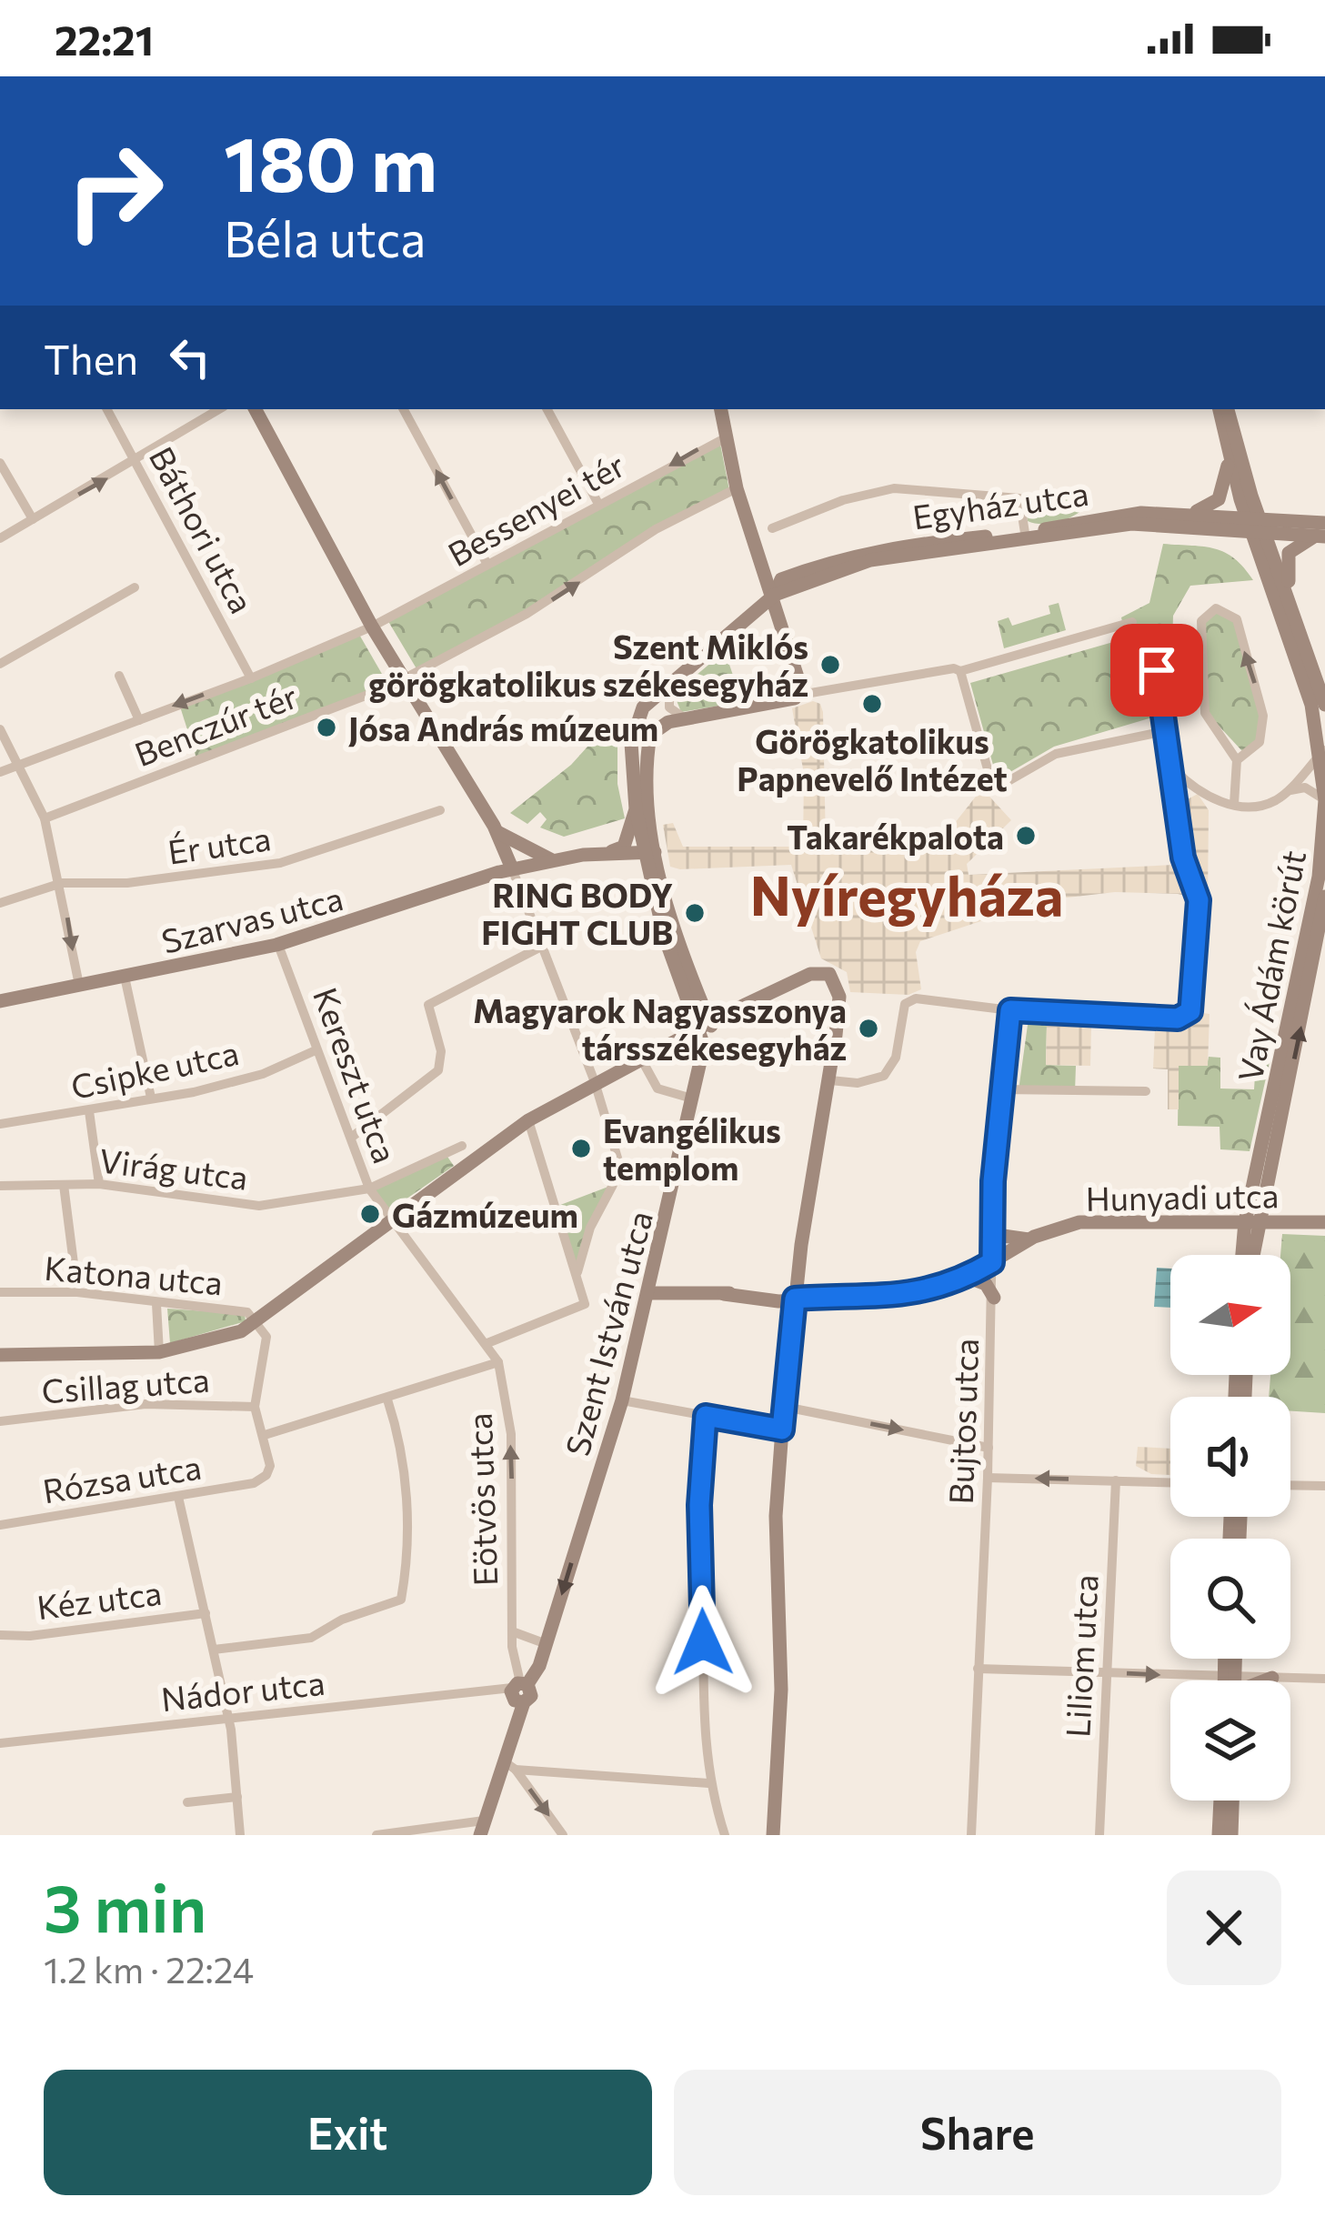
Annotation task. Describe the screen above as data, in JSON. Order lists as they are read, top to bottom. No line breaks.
{"streets":{"street":["Egyház utca","Bessenyei tér","Báthori utca","Benczúr tér","Ér utca","Szarvas utca","Vay Ádám körút","Csipke utca","Kereszt utca","Virág utca","Hunyadi utca","Katona utca","Szent István utca","Csillag utca","Bujtos utca","Rózsa utca","Eötvös utca","Kéz utca","Liliom utca","Nádor utca"]},"crossings":[["Egyház utca","Szarvas utca"],["Egyház utca","Vay Ádám körút"],["Bessenyei tér","Benczúr tér"],["Báthori utca","Benczúr tér"],["Szarvas utca","Kereszt utca"],["Vay Ádám körút","Hunyadi utca"],["Csipke utca","Kereszt utca"],["Kereszt utca","Virág utca"],["Kereszt utca","Eötvös utca"],["Hunyadi utca","Szent István utca"],["Hunyadi utca","Bujtos utca"],["Szent István utca","Eötvös utca"],["Szent István utca","Nádor utca"],["Eötvös utca","Nádor utca"]],"one_way":["Eötvös utca"],"districts":["Nyíregyháza"],"places":["Szent Miklós görögkatolikus székesegyház","Görögkatolikus Papnevelő Intézet","Jósa András múzeum","Takarékpalota","RING BODY FIGHT CLUB","Magyarok Nagyasszonya társszékesegyház","Evangélikus templom","Gázmúzeum"],"north":"right","page":{"status":"22:21","turn":["180 m","Béla utca"],"then":"Then","heading":["3 min","1.2 km · 22:24"],"buttons":["Exit","Share"]}}
